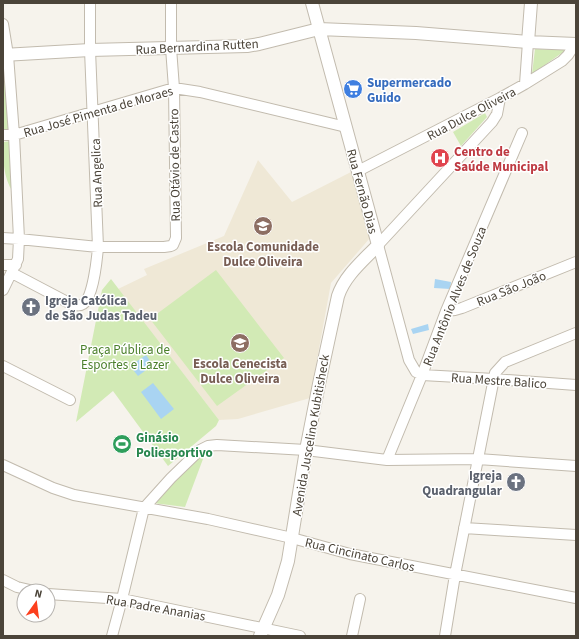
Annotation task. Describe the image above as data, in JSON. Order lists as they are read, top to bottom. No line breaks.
{"streets":{"street":["Rua Bernardina Rutten","Rua José Pimenta de Moraes","Rua Dulce Oliveira","Rua Otávio de Castro","Rua Angelica","Rua Fernão Dias","Rua São João","Rua Antônio Alves de Souza","Rua Mestre Balico","Avenida Juscelino Kubitisheck","Rua Cincinato Carlos","Rua Padre Ananias"]},"crossings":[["Rua Bernardina Rutten","Rua Dulce Oliveira"],["Rua Bernardina Rutten","Rua Otávio de Castro"],["Rua Bernardina Rutten","Rua Angelica"],["Rua Bernardina Rutten","Rua Fernão Dias"],["Rua José Pimenta de Moraes","Rua Otávio de Castro"],["Rua José Pimenta de Moraes","Rua Angelica"],["Rua José Pimenta de Moraes","Rua Fernão Dias"],["Rua Dulce Oliveira","Rua Fernão Dias"],["Rua Otávio de Castro","Rua Angelica"],["Rua Fernão Dias","Rua Antônio Alves de Souza"],["Rua Fernão Dias","Rua Mestre Balico"],["Rua Fernão Dias","Avenida Juscelino Kubitisheck"],["Rua São João","Rua Antônio Alves de Souza"],["Rua Antônio Alves de Souza","Rua Mestre Balico"],["Avenida Juscelino Kubitisheck","Rua Cincinato Carlos"],["Avenida Juscelino Kubitisheck","Rua Padre Ananias"]],"parks":["Praça Pública de Esportes e Lazer"],"places":{"supermarket":["Supermercado Guido"],"hospital":["Centro de Saúde Municipal"],"school or university":["Escola Comunidade Dulce Oliveira","Escola Cenecista Dulce Oliveira"],"church":["Igreja Católica de São Judas Tadeu","Igreja Quadrangular"],"sports":["Ginásio Poliesportivo"]},"north":"top"}
